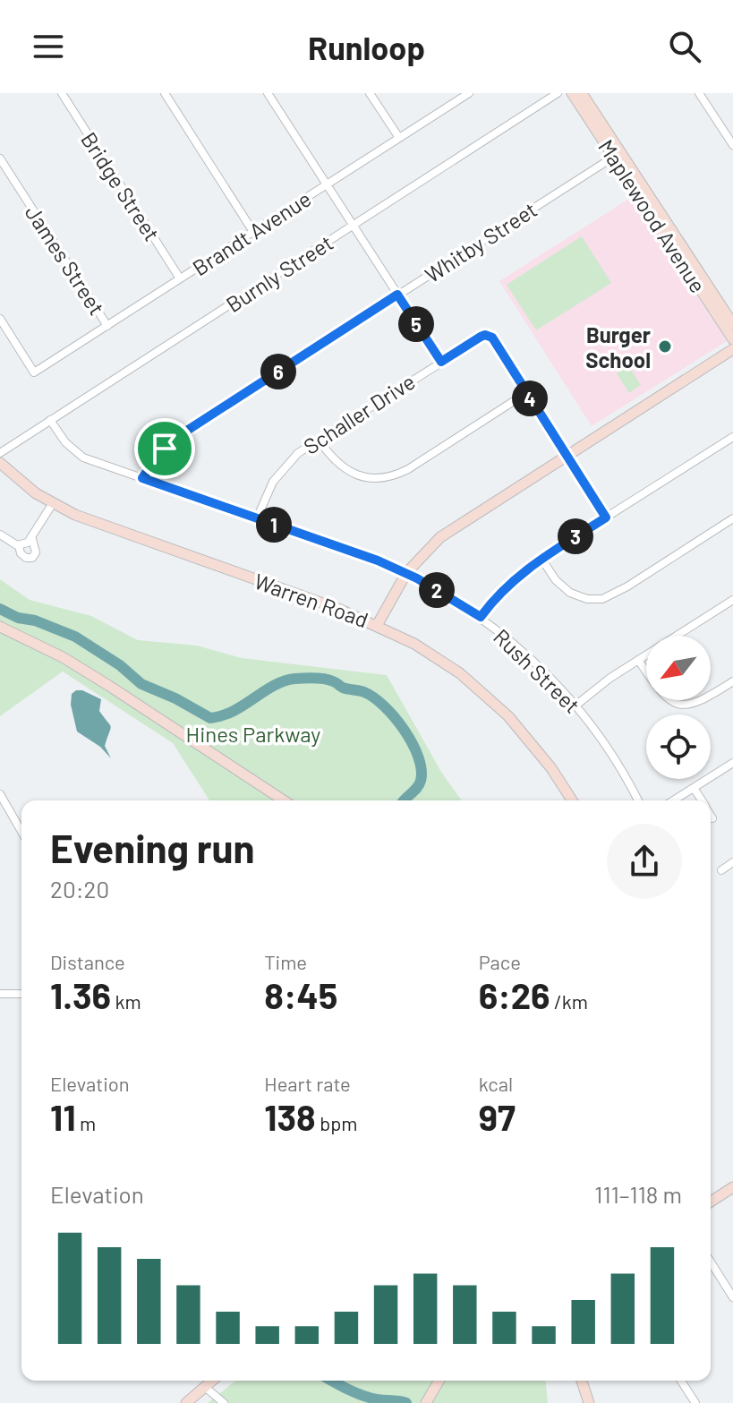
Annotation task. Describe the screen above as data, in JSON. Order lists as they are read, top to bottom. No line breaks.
{"streets":{"street":["Bridge Street","Maplewood Avenue","Brandt Avenue","Whitby Street","James Street","Burnly Street","Schaller Drive","Warren Road","Rush Street"]},"crossings":[["Bridge Street","Brandt Avenue"],["Maplewood Avenue","Whitby Street"],["Brandt Avenue","James Street"],["Whitby Street","Rush Street"],["Burnly Street","Rush Street"],["Schaller Drive","Rush Street"]],"parks":["Hines Parkway"],"places":["Burger School"],"north":"bottom left","page":{"header":"Runloop","pins":["5","6","4","1","3","2"],"heading":["Evening run","20:20"],"stats":[["Distance","1.36 km"],["Time","8:45"],["Pace","6:26 /km"],["Elevation","11 m"],["Heart rate","138 bpm"],["kcal","97"]],"chart":["Elevation","111–118 m"]}}
